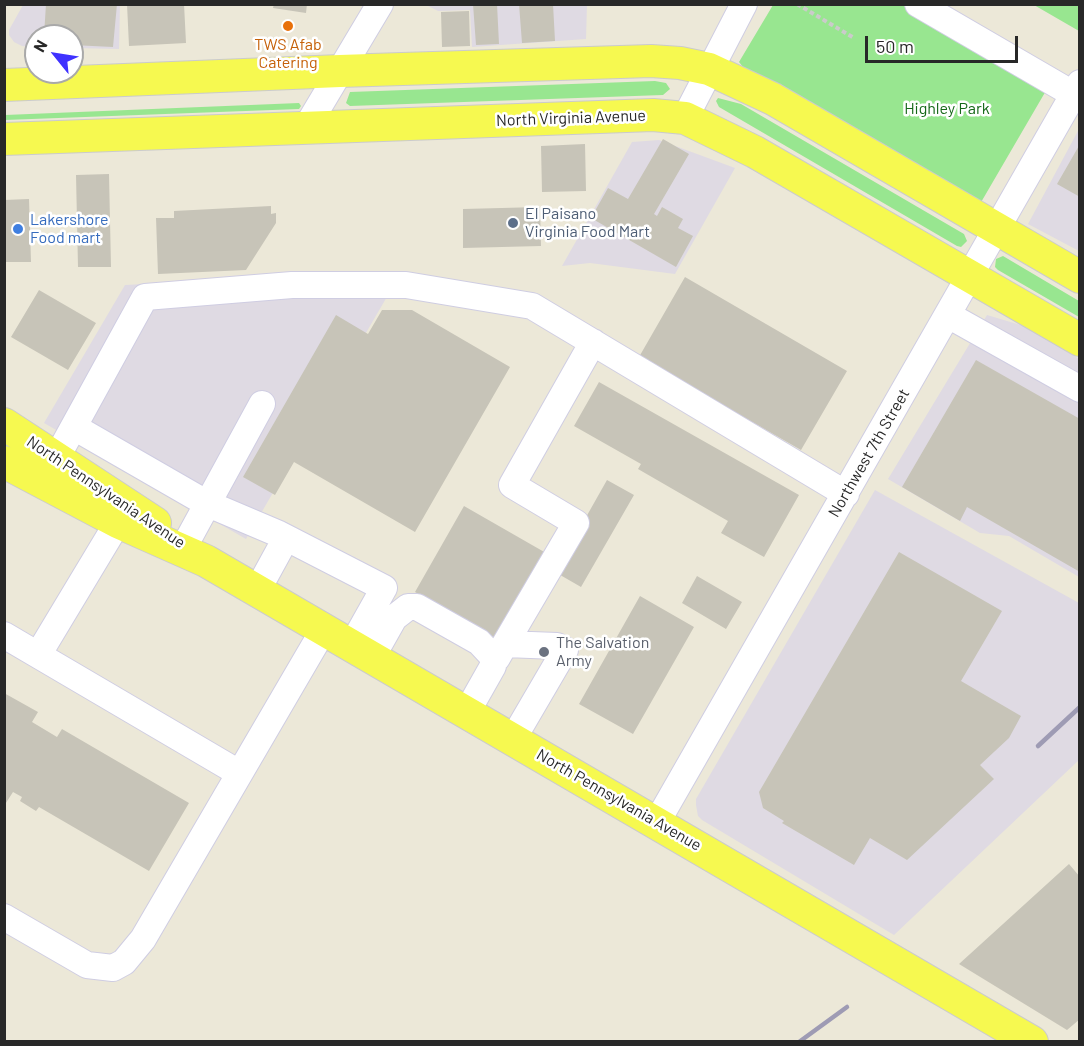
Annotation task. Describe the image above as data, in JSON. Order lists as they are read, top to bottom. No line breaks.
{"streets":{"main road":["North Virginia Avenue","North Pennsylvania Avenue"],"street":["Northwest 7th Street"]},"crossings":[["North Virginia Avenue","Northwest 7th Street"],["Northwest 7th Street","North Pennsylvania Avenue"]],"parks":["Highley Park"],"places":["TWS Afab Catering","El Paisano Virginia Food Mart","Lakershore Food mart","The Salvation Army"],"scale_bar":"50 m","north":"top left"}
